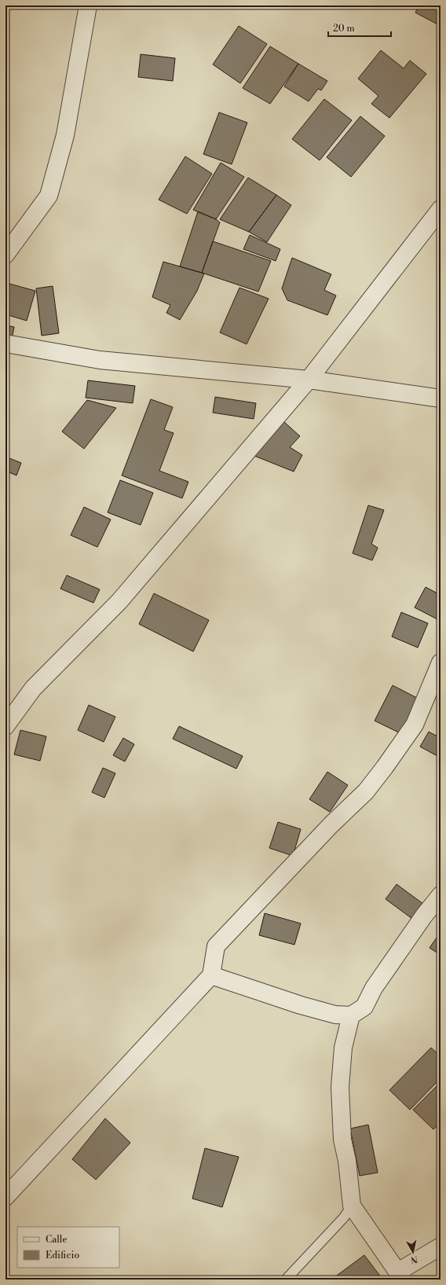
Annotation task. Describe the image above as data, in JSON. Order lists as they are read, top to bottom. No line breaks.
{"legend":["Calle","Edificio"],"scale_bar":"20 m","north":"bottom"}
